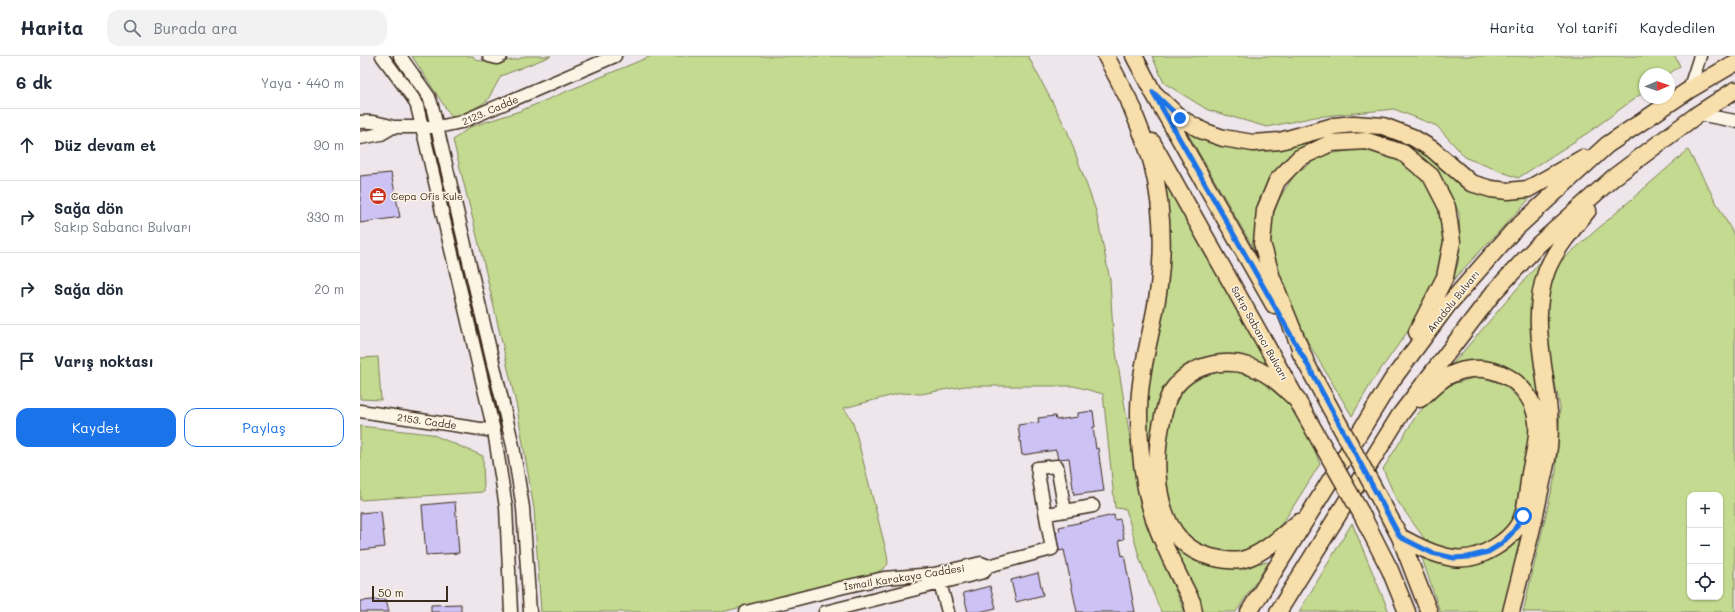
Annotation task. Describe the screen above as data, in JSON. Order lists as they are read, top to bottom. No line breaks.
{"streets":{"main road":["Anadolu Bulvarı","Sakıp Sabancı Bulvarı"],"street":["2123. Cadde","2153. Cadde","İsmail Karakaya Caddesi"]},"places":{"office":["Cepa Ofis Kule"]},"scale_bar":"50 m","north":"right","page":{"header":"Harita","search":"Burada ara","nav":["Harita","Yol tarifi","Kaydedilen"],"heading":["6 dk","Yaya · 440 m"],"list":[["Düz devam et","90 m"],["Sağa dön","Sakıp Sabancı Bulvarı","330 m"],["Sağa dön","20 m"],"Varış noktası"],"buttons":["Kaydet","Paylaş"],"map_buttons":["+","−"],"scale":"50 m"}}
